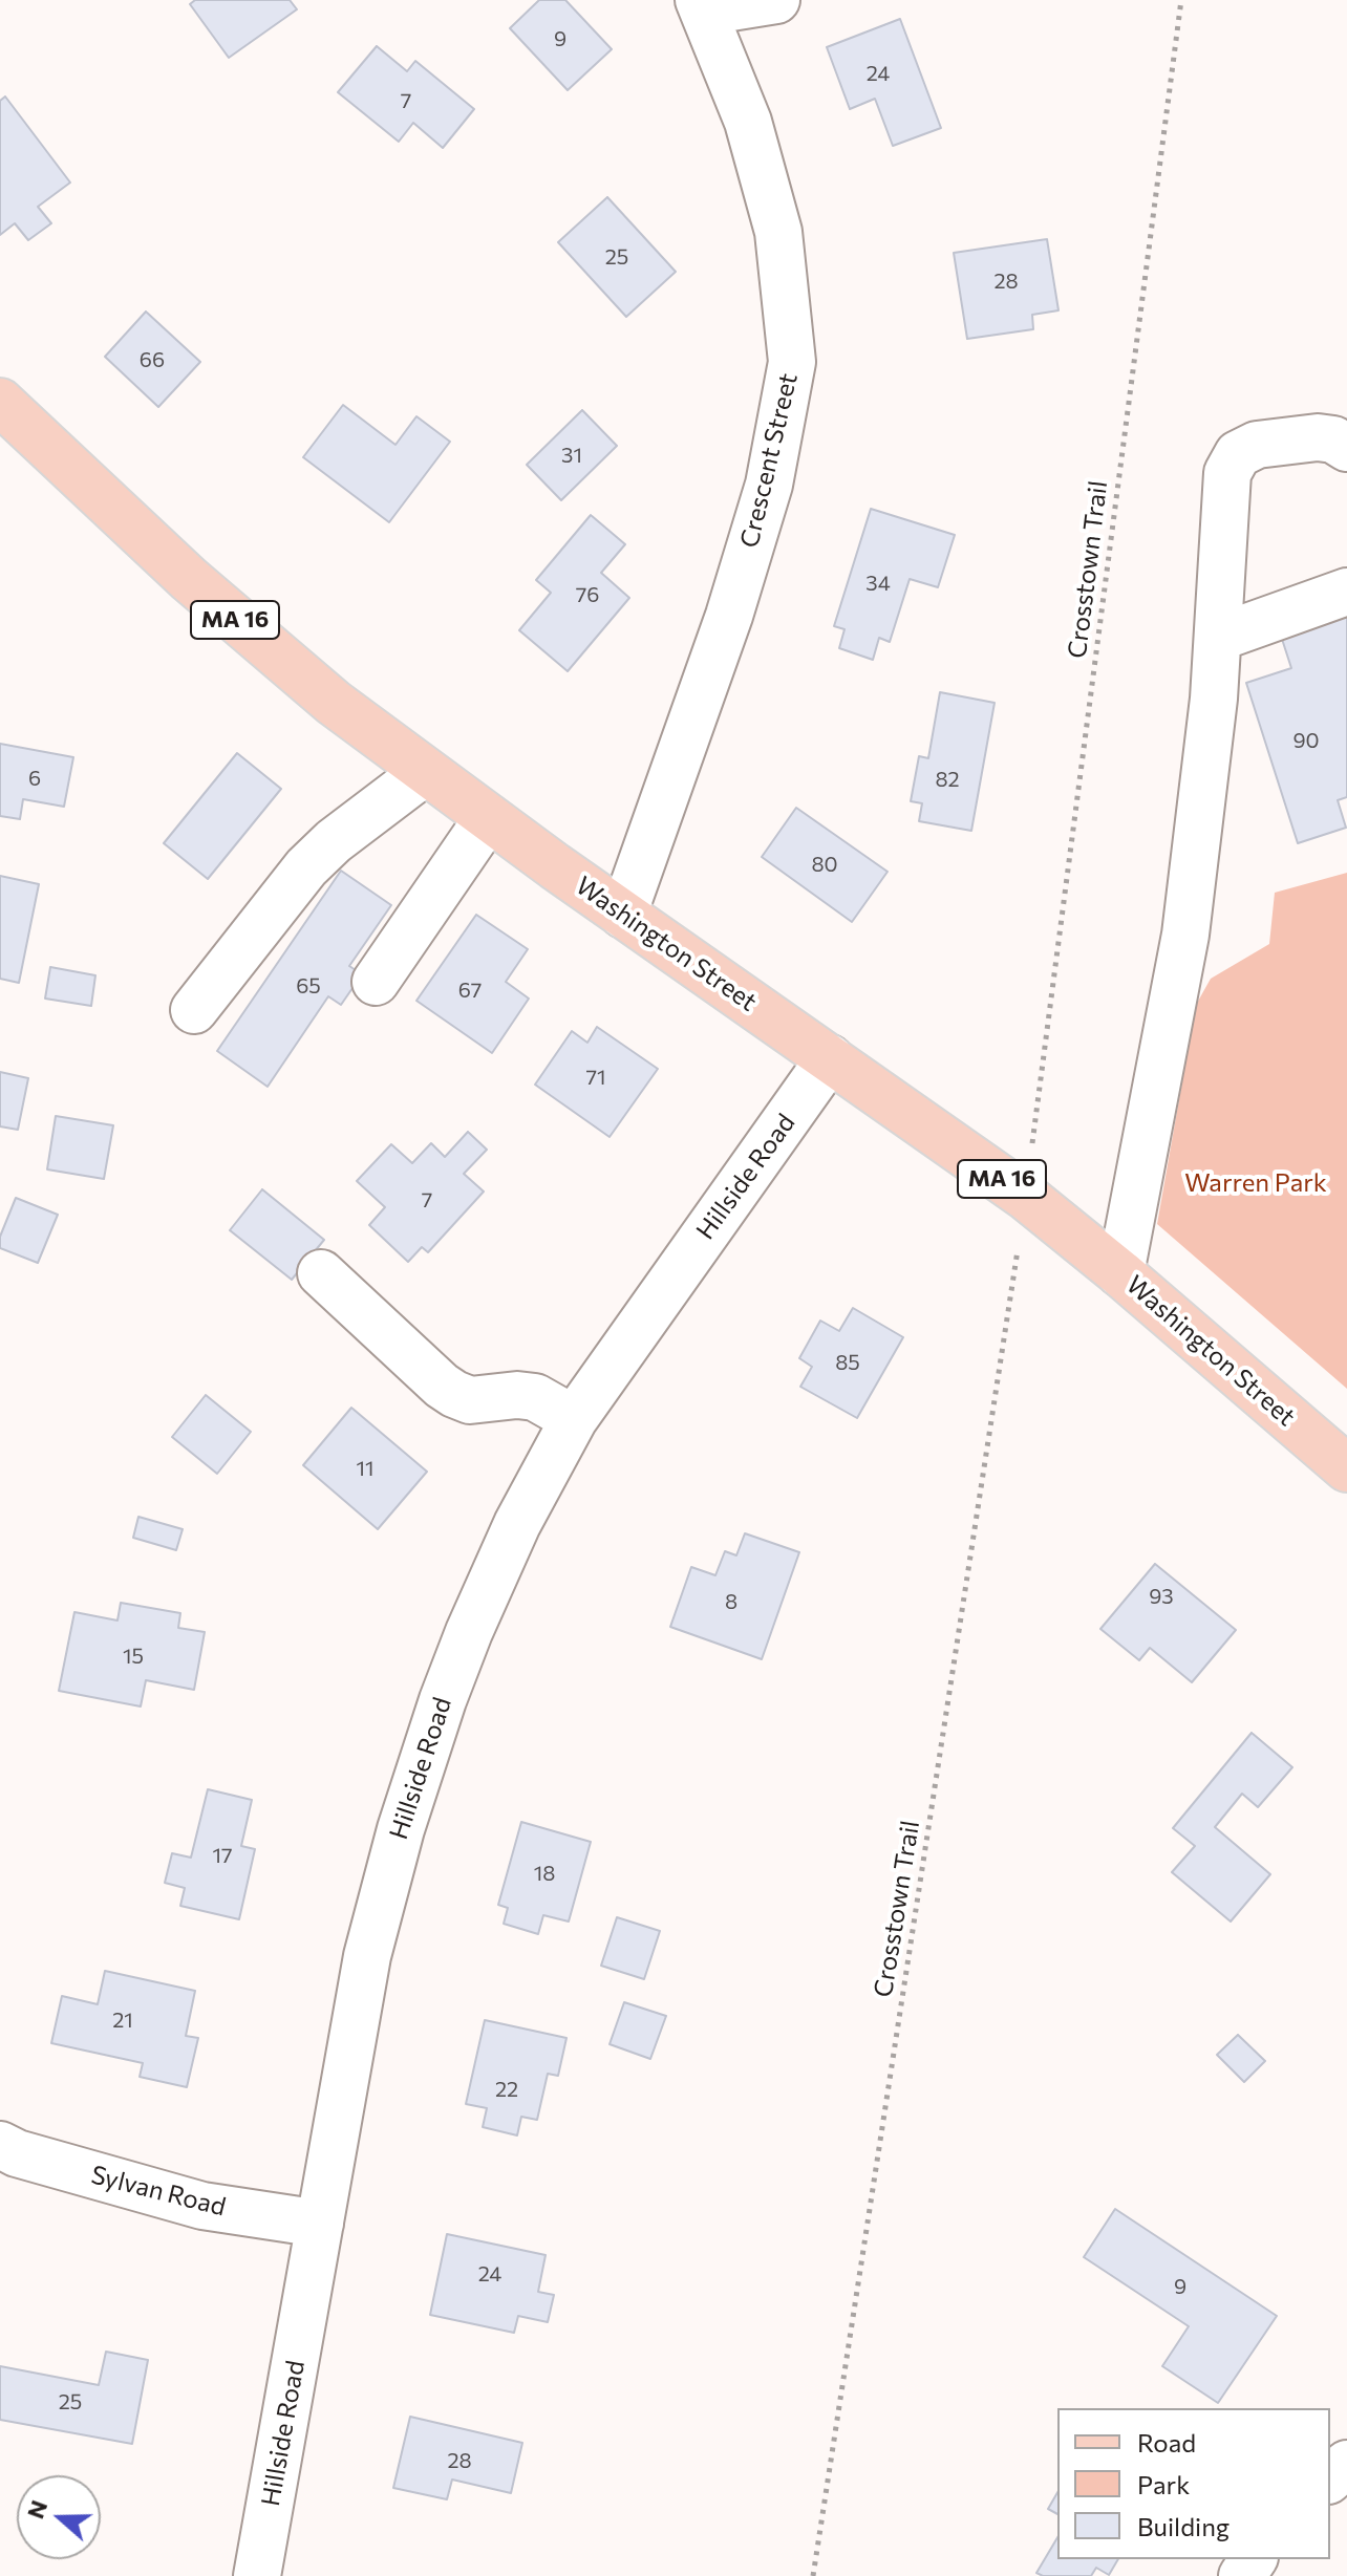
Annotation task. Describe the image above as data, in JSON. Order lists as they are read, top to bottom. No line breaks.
{"streets":{"main road":["MA 16","Washington Street"],"street":["Crescent Street","Hillside Road","Sylvan Road"],"path":["Crosstown Trail"]},"crossings":[["Crescent Street","Washington Street"],["Washington Street","Hillside Road"],["Hillside Road","Sylvan Road"]],"parks":["Warren Park"],"house_numbers":["9","24","7","25","28","66","31","34","76","90","6","82","80","65","67","71","7","85","11","93","8","15","17","18","21","22","24","9","25","28"],"legend":["Road","Park","Building"],"north":"left"}
